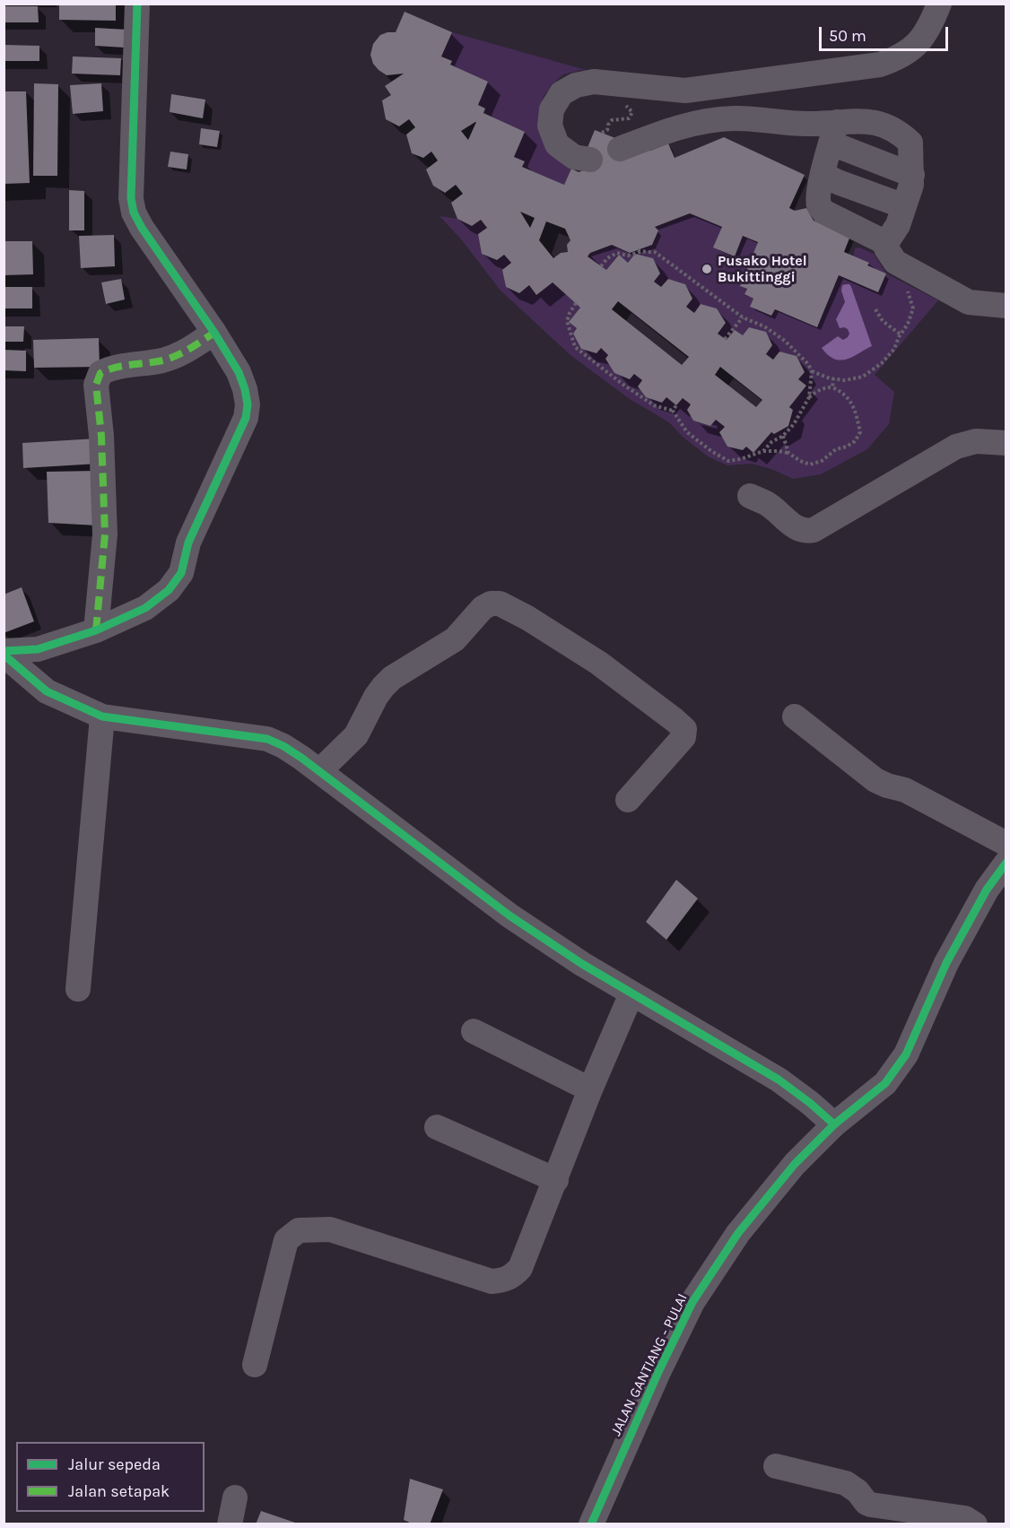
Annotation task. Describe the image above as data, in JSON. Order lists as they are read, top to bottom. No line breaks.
{"streets":{"street":["JALAN GANTIANG - PULAI"]},"places":["Pusako Hotel Bukittinggi"],"legend":["Jalur sepeda","Jalan setapak"],"scale_bar":"50 m"}
